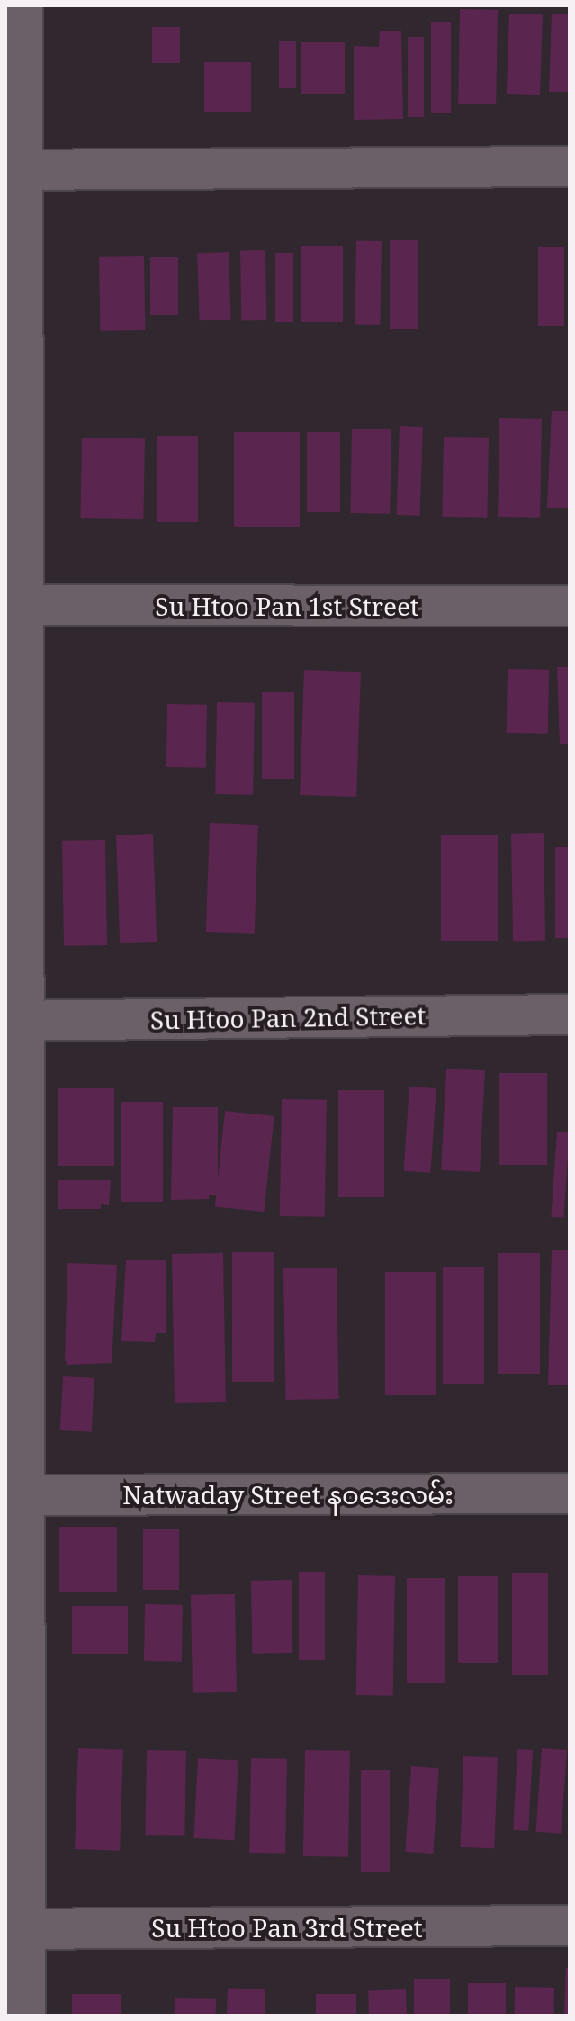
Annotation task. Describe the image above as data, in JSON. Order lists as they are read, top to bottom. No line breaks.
{"streets":{"street":["Su Htoo Pan 1st Street","Su Htoo Pan 2nd Street","Natwaday Street နဝဒေးလမ်း","Su Htoo Pan 3rd Street"]}}
